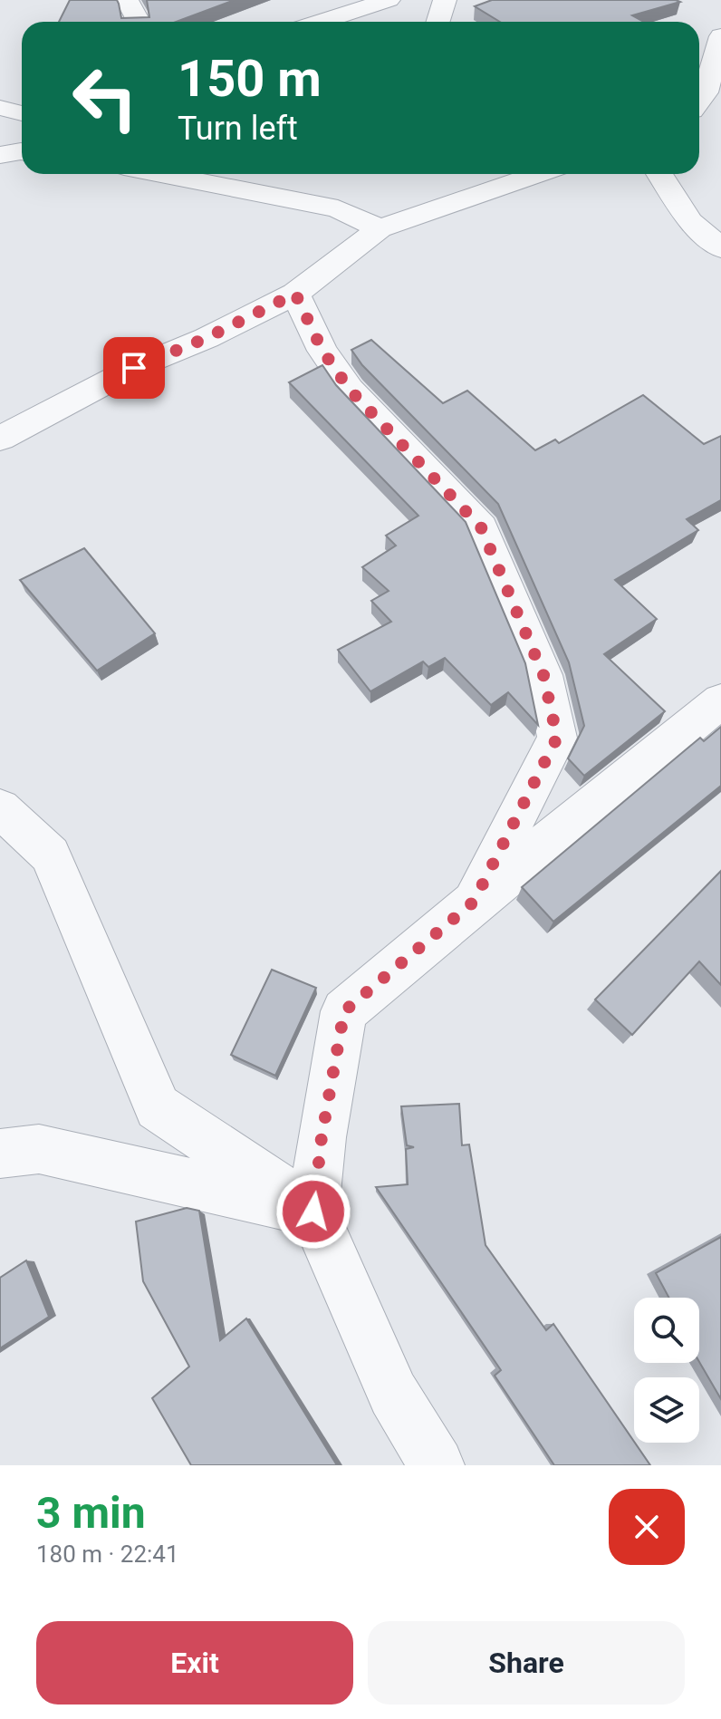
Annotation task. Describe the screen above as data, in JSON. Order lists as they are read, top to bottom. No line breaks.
{"page":{"turn":["150 m","Turn left"],"heading":["3 min","180 m · 22:41"],"buttons":["Exit","Share"]}}
